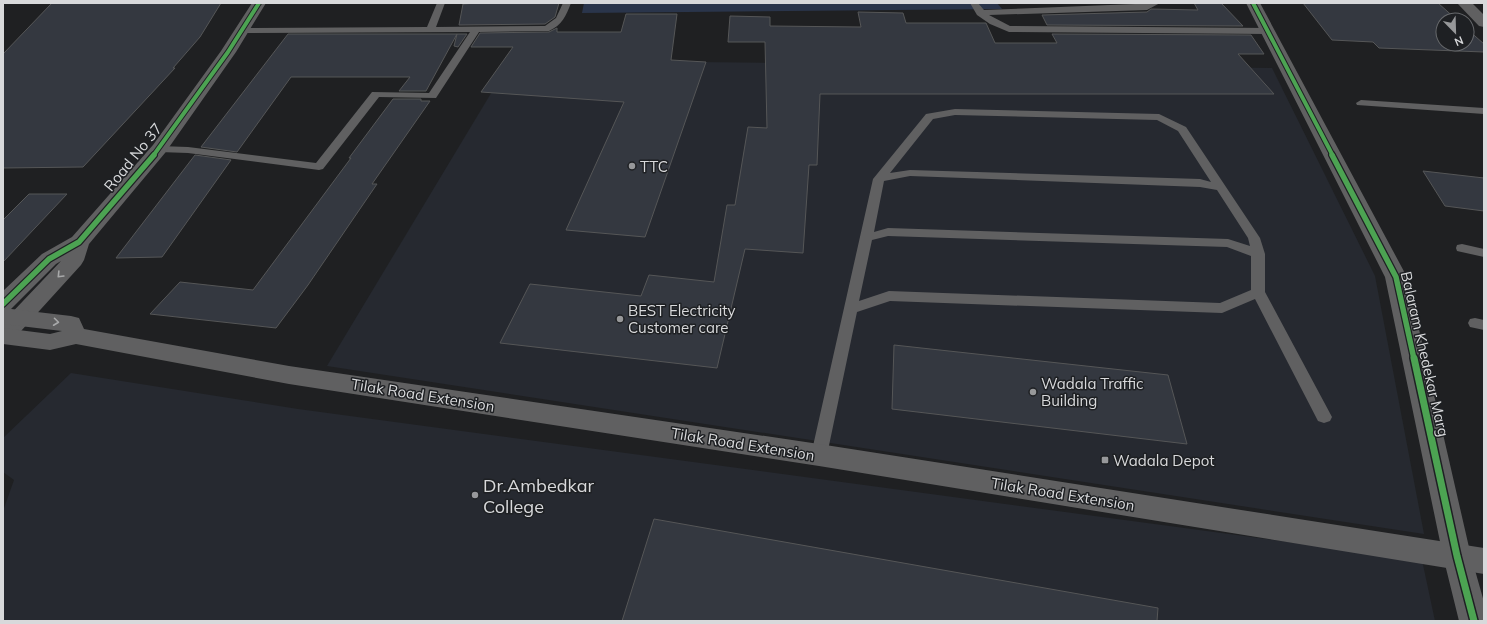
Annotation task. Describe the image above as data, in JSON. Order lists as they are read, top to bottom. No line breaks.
{"streets":{"street":["Road No 37","Balaram Khedekar Marg","Tilak Road Extension"]},"crossings":[["Road No 37","Tilak Road Extension"],["Balaram Khedekar Marg","Tilak Road Extension"]],"places":{"other":["TTC","BEST Electricity Customer care","Wadala Traffic Building","Dr.Ambedkar College"],"transit":["Wadala Depot"]},"north":"bottom right"}
